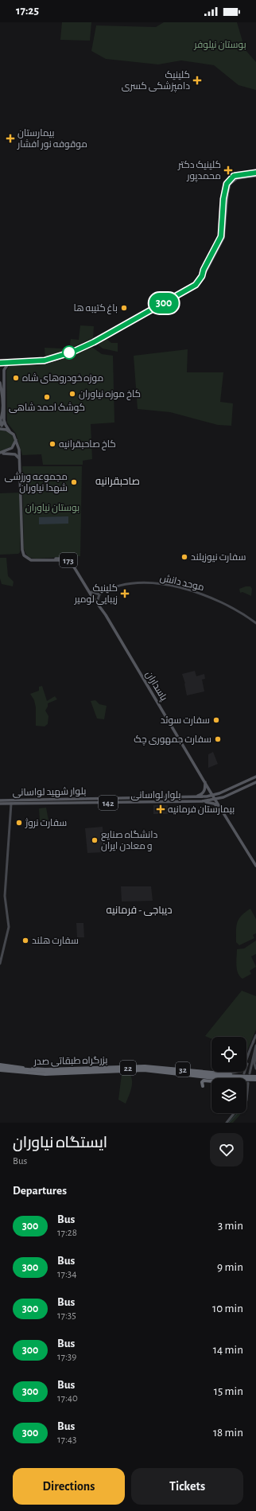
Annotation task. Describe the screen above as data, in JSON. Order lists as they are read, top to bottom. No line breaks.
{"streets":{"highway":["بزرگراه طبقاتی صدر","22","32"],"main road":["173","موحد دانش","پاسداران","بلوار شهید لواسانی","بلوار لواسانی","142"]},"crossings":[["173","پاسداران"],["پاسداران","بلوار شهید لواسانی"],["پاسداران","بلوار لواسانی"],["بزرگراه طبقاتی صدر","32"]],"districts":["صاحبقرانیه","دیباجی - فرمانیه"],"parks":["بوستان نیلوفر","بوستان نیاوران"],"places":{"health":["کلینیک دامپزشکی کسری","بیمارستان موقوفه نور افشار","کلینیک دکتر محمدپور","کلینیک زیبایی لومیر","بیمارستان فرمانیه"],"other":["باغ کتیبه ها","موزه خودروهای شاه","کاخ موزه نیاوران","کوشک احمد شاهی","کاخ صاحبقرانیه","مجموعه ورزشی شهدا نیاوران","سفارت نیوزیلند","سفارت سوئد","سفارت جمهوری چک","سفارت نروژ","دانشگاه صنایع و معادن ایران","سفارت هلند"]},"lines":["bus line 300"],"page":{"status":"17:25","on_map":"300","heading":[["ایستگاه نیاوران","Bus"],"Departures"],"list":[{"mark":"300","name":"Bus","note":"17:28","value":"3 min"},{"mark":"300","name":"Bus","note":"17:34","value":"9 min"},{"mark":"300","name":"Bus","note":"17:35","value":"10 min"},{"mark":"300","name":"Bus","note":"17:39","value":"14 min"},{"mark":"300","name":"Bus","note":"17:40","value":"15 min"},{"mark":"300","name":"Bus","note":"17:43","value":"18 min"}],"buttons":["Directions","Tickets"]}}
